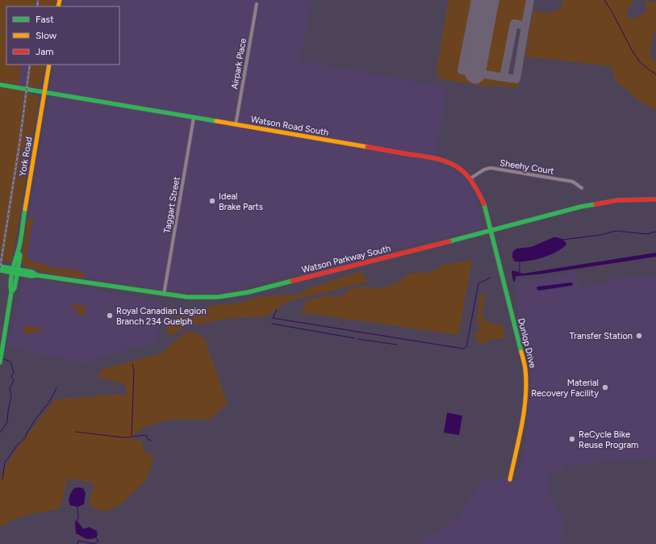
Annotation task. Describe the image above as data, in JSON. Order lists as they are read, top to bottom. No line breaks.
{"streets":{"main road":["Watson Road South","York Road","Watson Parkway South","Dunlop Drive"],"street":["Airpark Place","Sheehy Court","Taggart Street"]},"crossings":[["Airpark Place","Watson Road South"],["Watson Road South","York Road"],["Watson Road South","Sheehy Court"],["Watson Road South","Taggart Street"],["Watson Road South","Watson Parkway South"],["Watson Road South","Dunlop Drive"],["York Road","Watson Parkway South"],["Taggart Street","Watson Parkway South"],["Watson Parkway South","Dunlop Drive"]],"places":["Ideal Brake Parts","Royal Canadian Legion Branch 234 Guelph","Transfer Station","Material Recovery Facility","ReCycle Bike Reuse Program"],"legend":["Fast","Slow","Jam"]}
